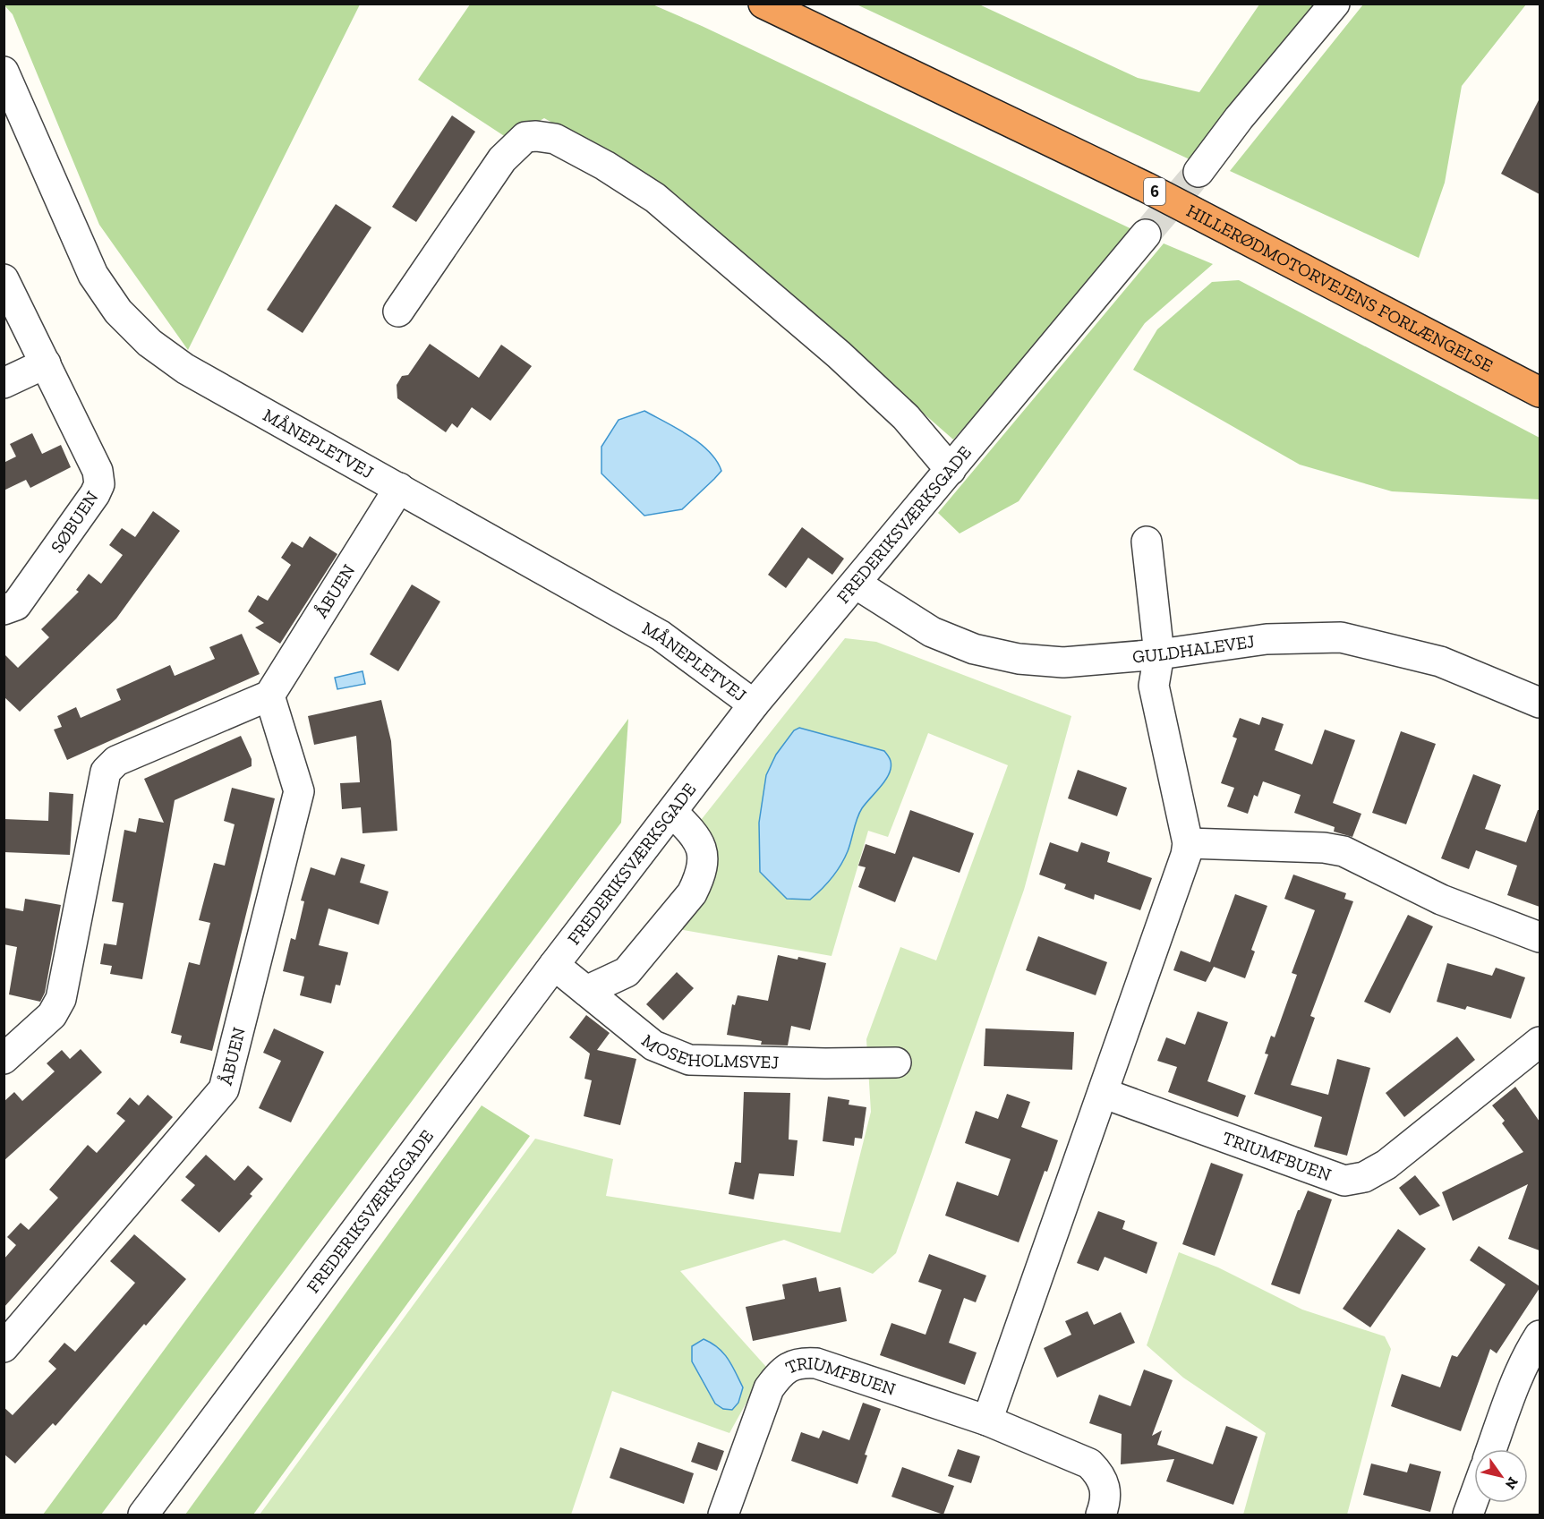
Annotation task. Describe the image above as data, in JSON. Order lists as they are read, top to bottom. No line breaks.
{"streets":{"highway":["6","HILLERØDMOTORVEJENS FORLÆNGELSE"],"street":["MÅNEPLETVEJ","SØBUEN","FREDERIKSVÆRKSGADE","ÅBUEN","GULDHALEVEJ","MOSEHOLMSVEJ","TRIUMFBUEN"]},"crossings":[["MÅNEPLETVEJ","FREDERIKSVÆRKSGADE"],["MÅNEPLETVEJ","ÅBUEN"],["FREDERIKSVÆRKSGADE","GULDHALEVEJ"],["FREDERIKSVÆRKSGADE","MOSEHOLMSVEJ"]],"north":"bottom right"}
